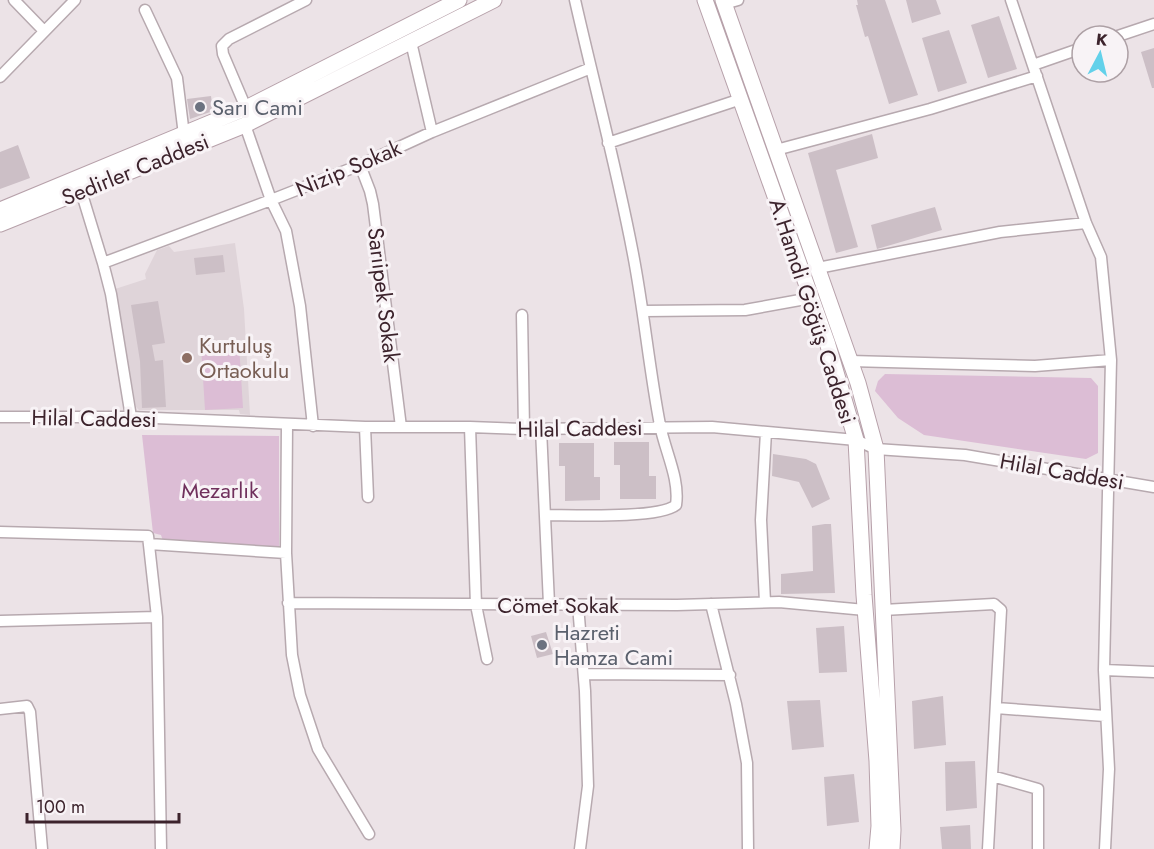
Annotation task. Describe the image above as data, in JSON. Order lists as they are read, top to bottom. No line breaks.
{"streets":{"street":["Nizip Sokak","Sedirler Caddesi","Sarıipek Sokak","A.Hamdi Göğüş Caddesi","Hilal Caddesi","Cömet Sokak"]},"crossings":[["Nizip Sokak","Sarıipek Sokak"],["Sarıipek Sokak","Hilal Caddesi"],["A.Hamdi Göğüş Caddesi","Hilal Caddesi"],["A.Hamdi Göğüş Caddesi","Cömet Sokak"]],"parks":["Mezarlık"],"places":["Sarı Cami","Kurtuluş Ortaokulu","Hazreti Hamza Cami"],"scale_bar":"100 m","north":"top"}
